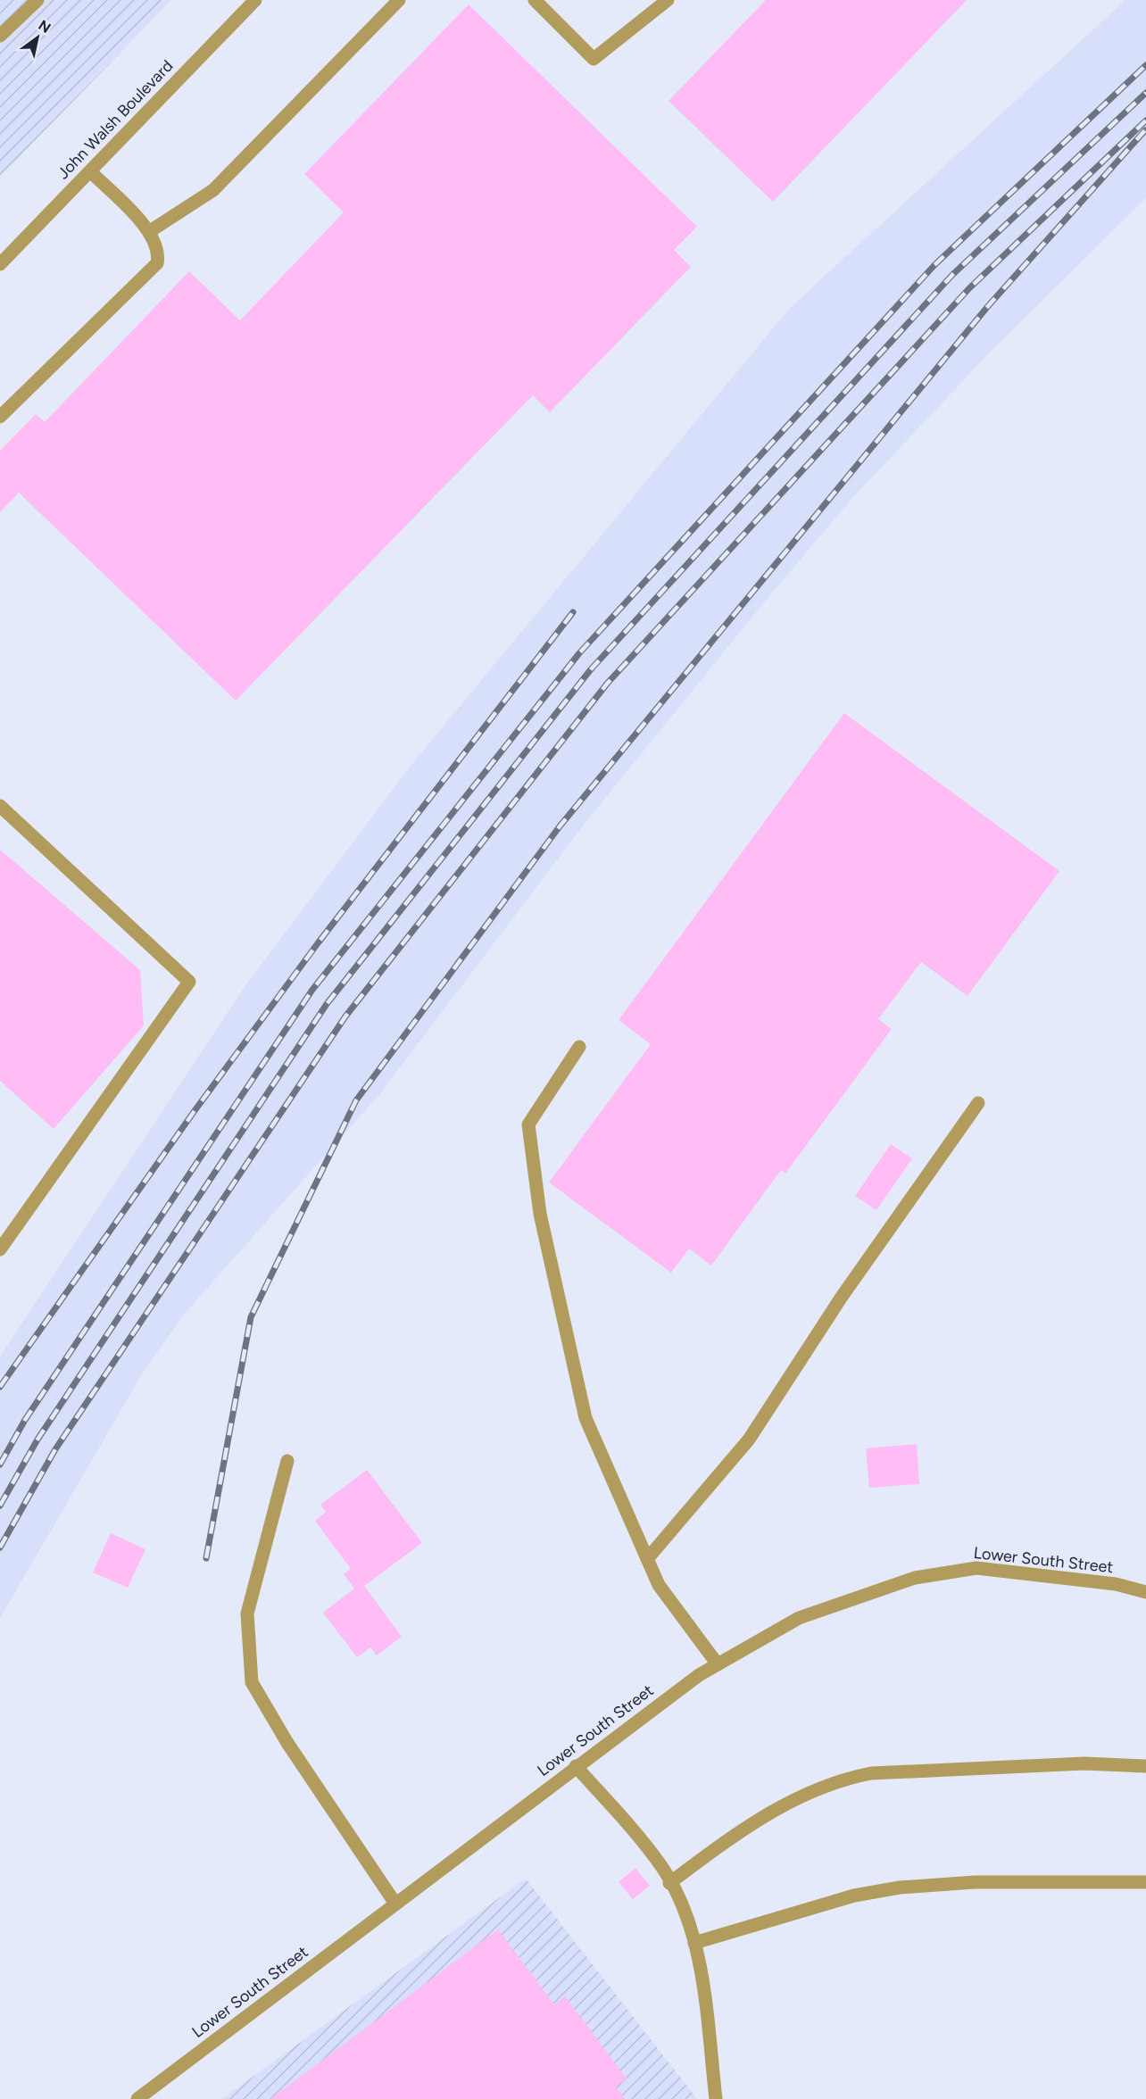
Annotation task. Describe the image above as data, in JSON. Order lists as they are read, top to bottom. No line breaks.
{"streets":{"street":["John Walsh Boulevard","Lower South Street"]},"north":"top right"}
